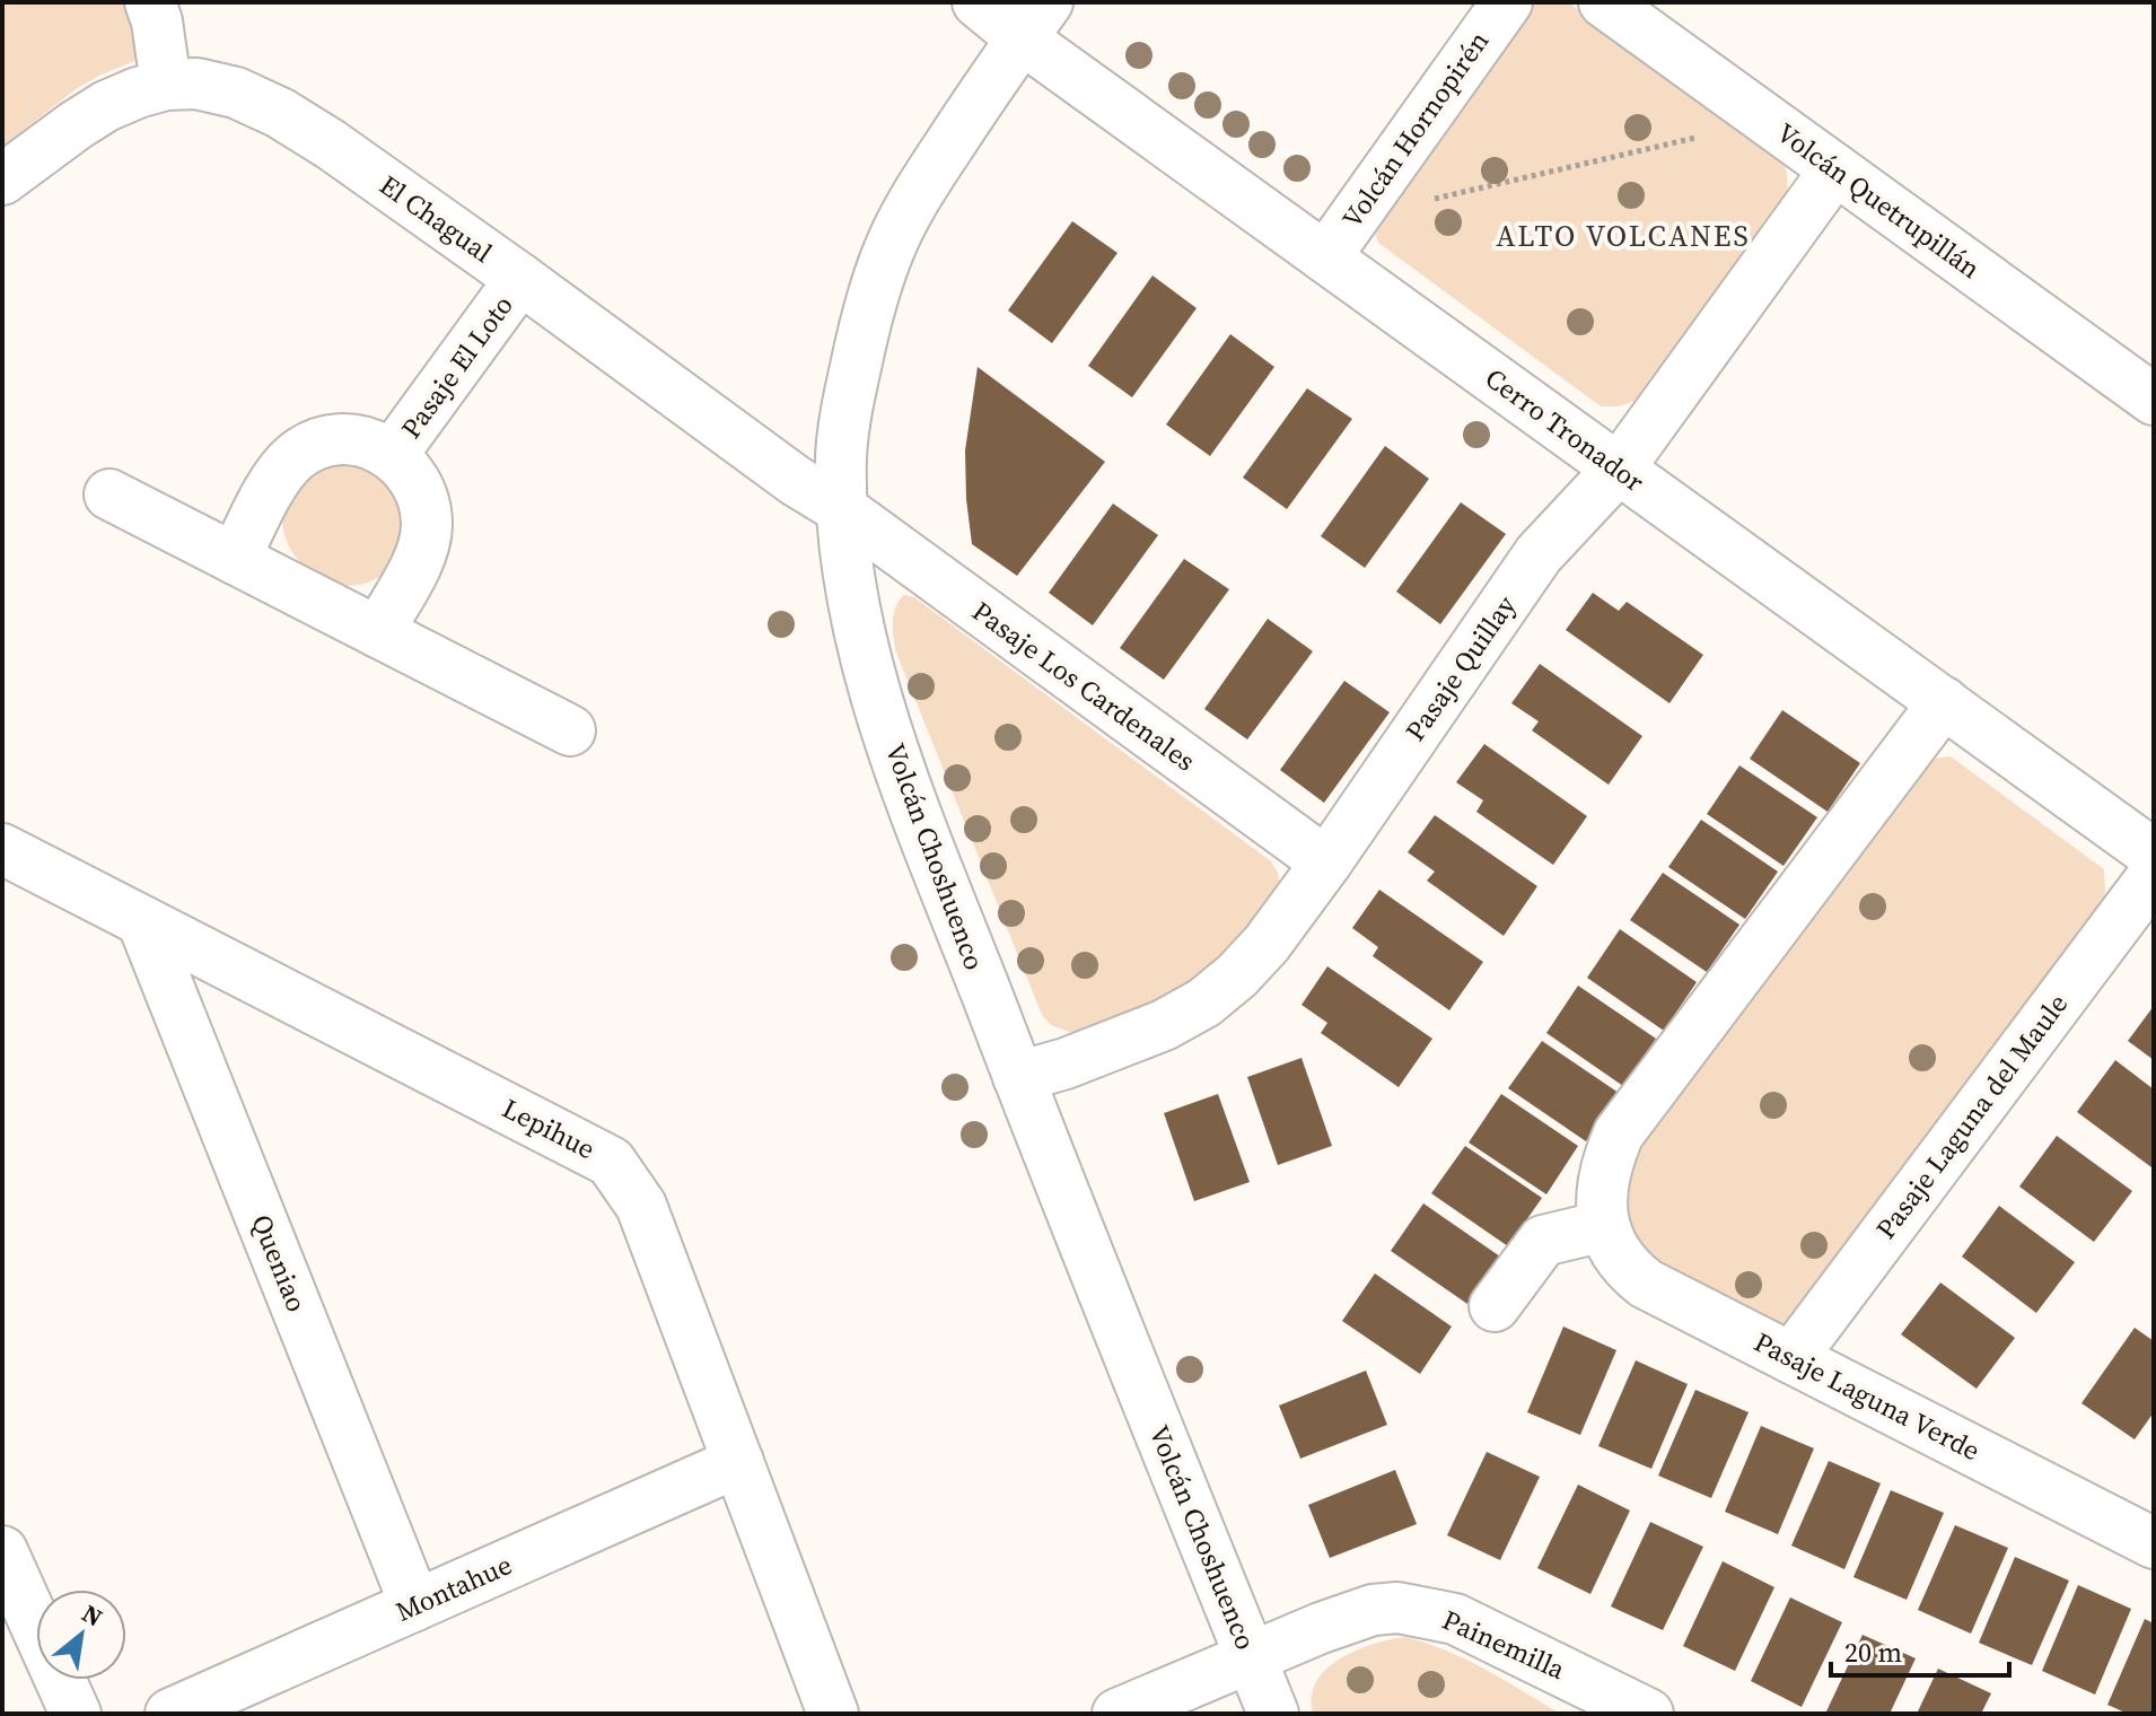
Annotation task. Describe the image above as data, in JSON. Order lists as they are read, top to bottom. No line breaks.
{"streets":{"street":["Volcán Hornopirén","Volcán Quetrupillán","El Chagual","Pasaje El Loto","Cerro Tronador","Pasaje Quillay","Pasaje Los Cardenales","Volcán Choshuenco","Pasaje Laguna del Maule","Lepihue","Queniao","Pasaje Laguna Verde","Montahue","Painemilla"]},"crossings":[["Volcán Hornopirén","Cerro Tronador"],["Volcán Quetrupillán","Pasaje Quillay"],["El Chagual","Pasaje El Loto"],["El Chagual","Pasaje Los Cardenales"],["El Chagual","Volcán Choshuenco"],["Cerro Tronador","Pasaje Quillay"],["Cerro Tronador","Volcán Choshuenco"],["Cerro Tronador","Pasaje Laguna Verde"],["Pasaje Quillay","Pasaje Los Cardenales"],["Pasaje Quillay","Volcán Choshuenco"],["Pasaje Los Cardenales","Volcán Choshuenco"],["Volcán Choshuenco","Painemilla"],["Pasaje Laguna del Maule","Pasaje Laguna Verde"],["Lepihue","Queniao"],["Lepihue","Montahue"],["Queniao","Montahue"]],"districts":["ALTO VOLCANES"],"scale_bar":"20 m","north":"top right"}
